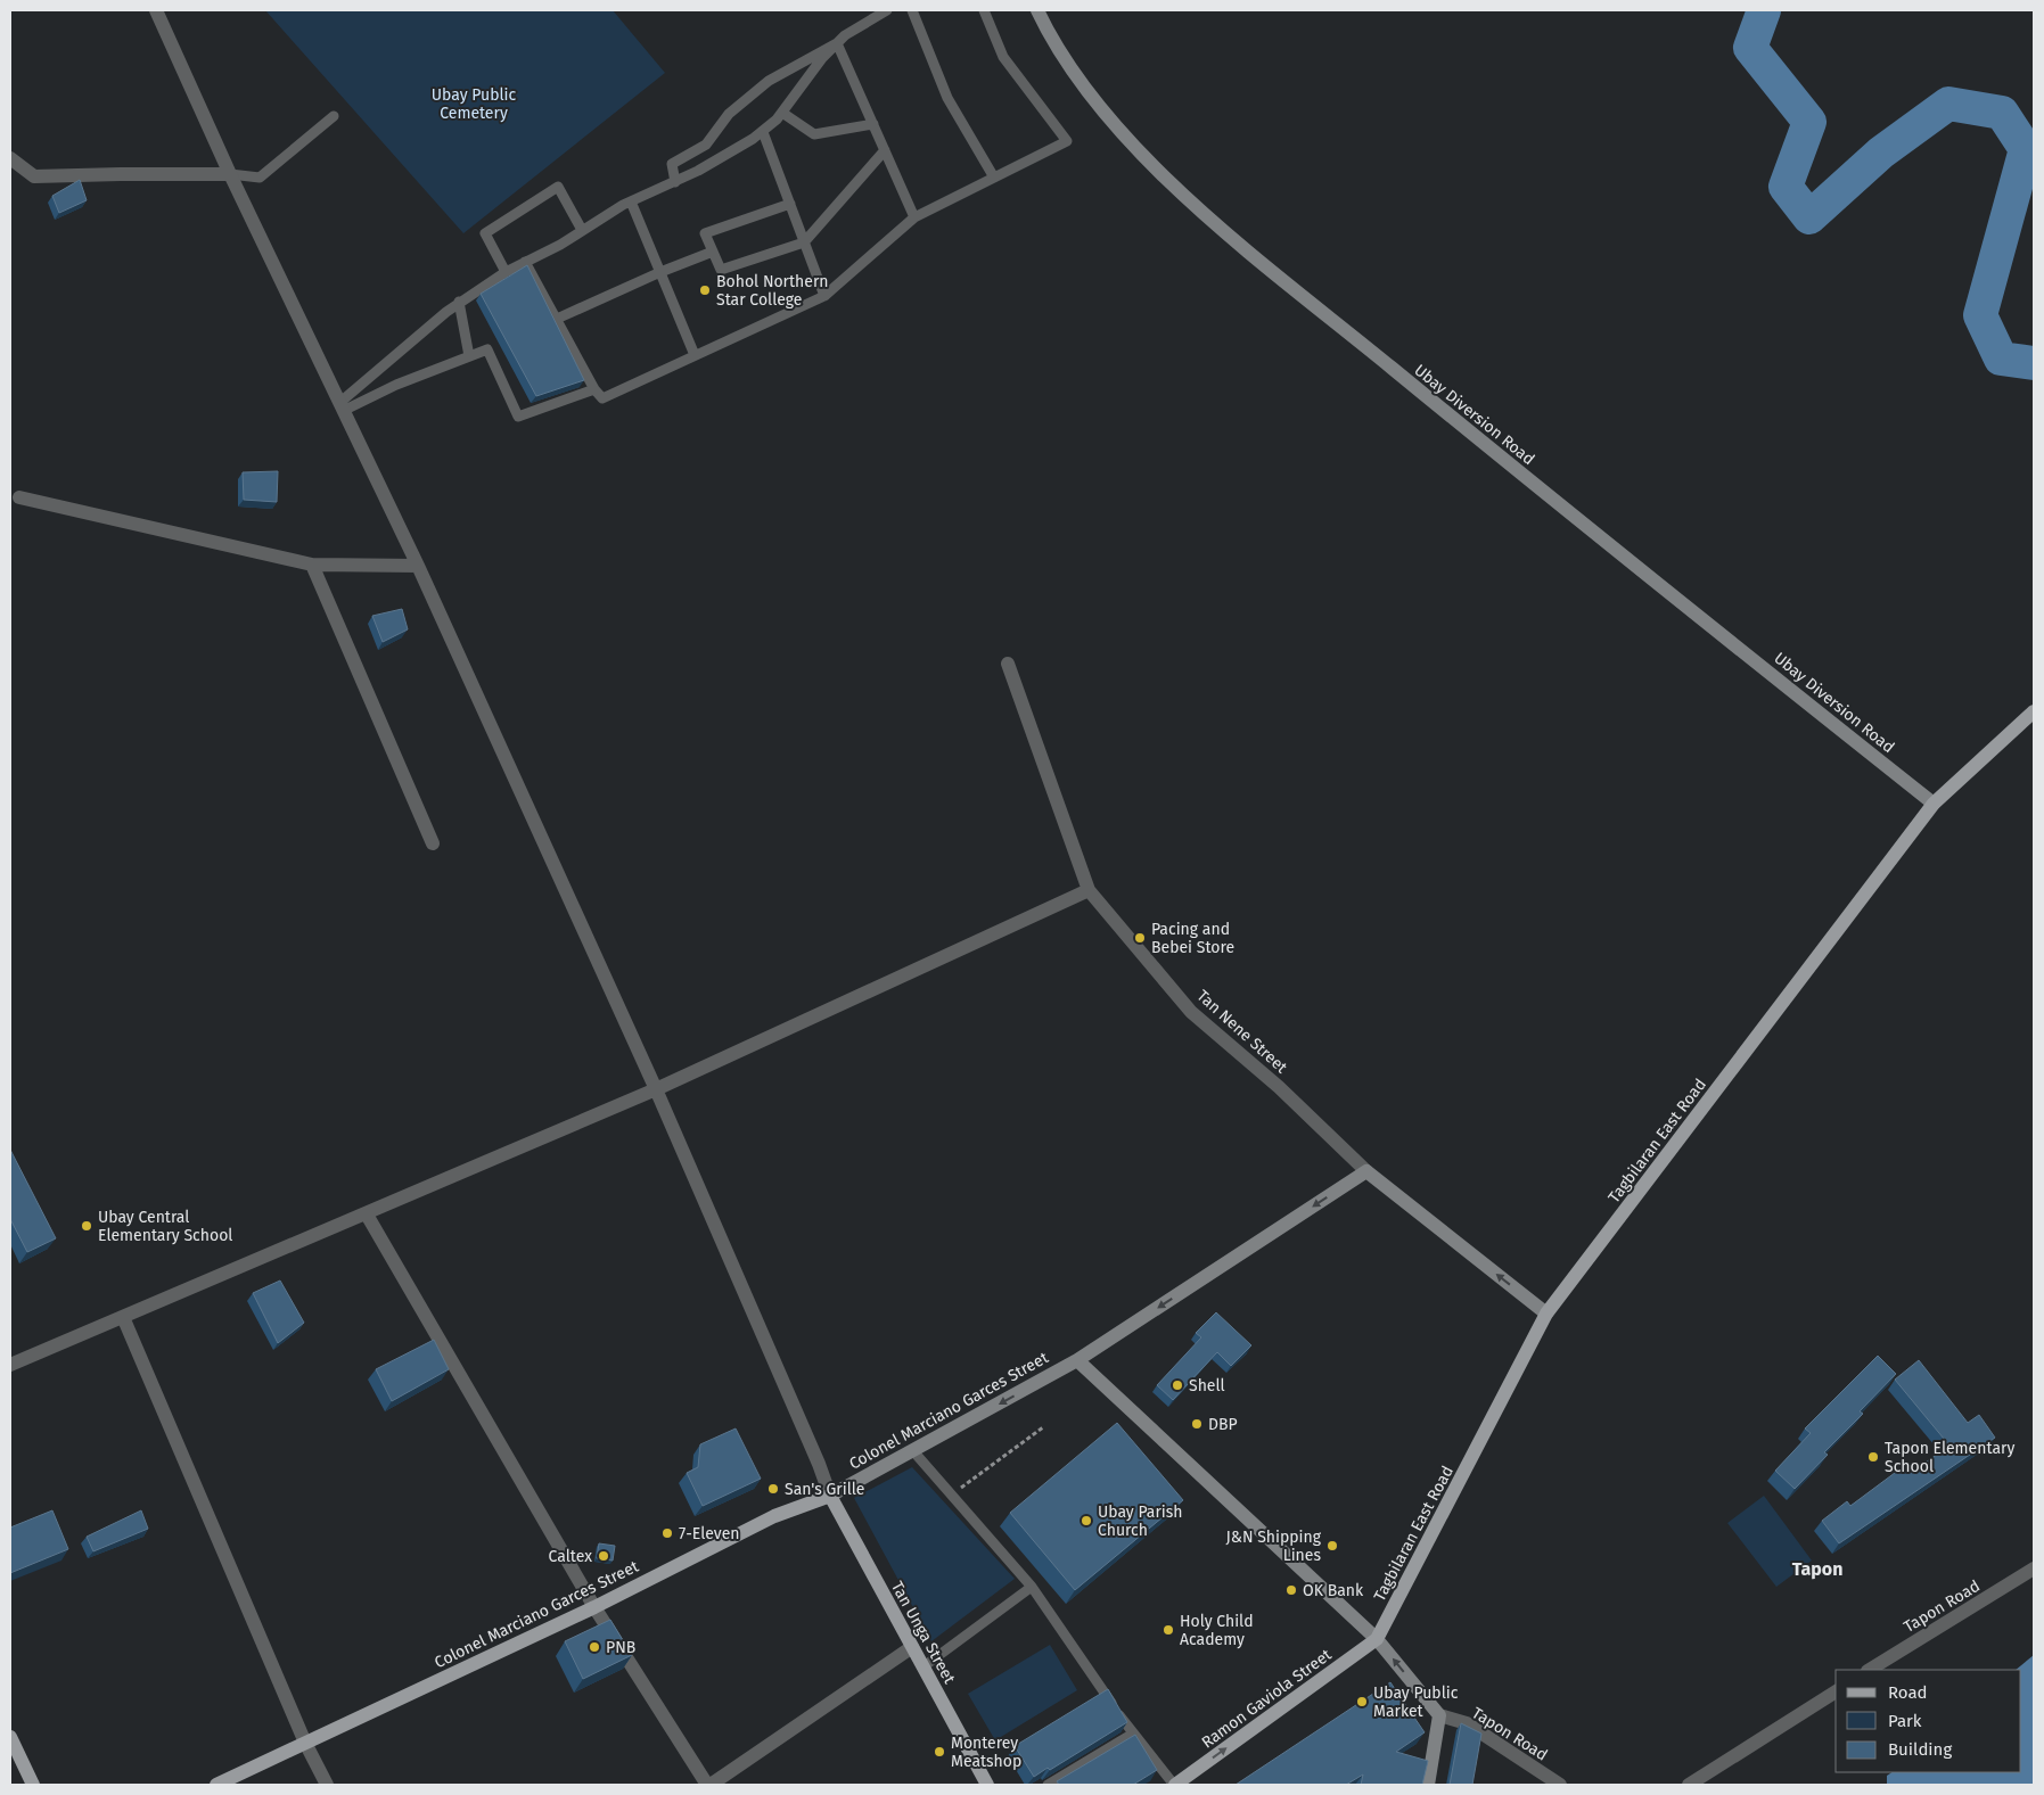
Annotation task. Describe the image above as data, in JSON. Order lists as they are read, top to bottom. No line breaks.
{"streets":{"main road":["Tagbilaran East Road","Colonel Marciano Garces Street","Tan Unga Street","Ramon Gaviola Street"],"street":["Ubay Diversion Road","Tan Nene Street","Tapon Road"]},"crossings":[["Ubay Diversion Road","Tagbilaran East Road"],["Tan Nene Street","Tagbilaran East Road"],["Tan Nene Street","Colonel Marciano Garces Street"],["Tagbilaran East Road","Ramon Gaviola Street"],["Colonel Marciano Garces Street","Tan Unga Street"]],"one_way":["Colonel Marciano Garces Street","Ramon Gaviola Street"],"districts":["Tapon"],"parks":["Ubay Public Cemetery"],"places":["Bohol Northern Star College","Pacing and Bebei Store","Ubay Central Elementary School","Shell","DBP","Tapon Elementary School","San's Grille","Ubay Parish Church","7-Eleven","J&N Shipping Lines","Caltex","OK Bank","Holy Child Academy","PNB","Ubay Public Market","Monterey Meatshop"],"legend":["Road","Park","Building"]}
